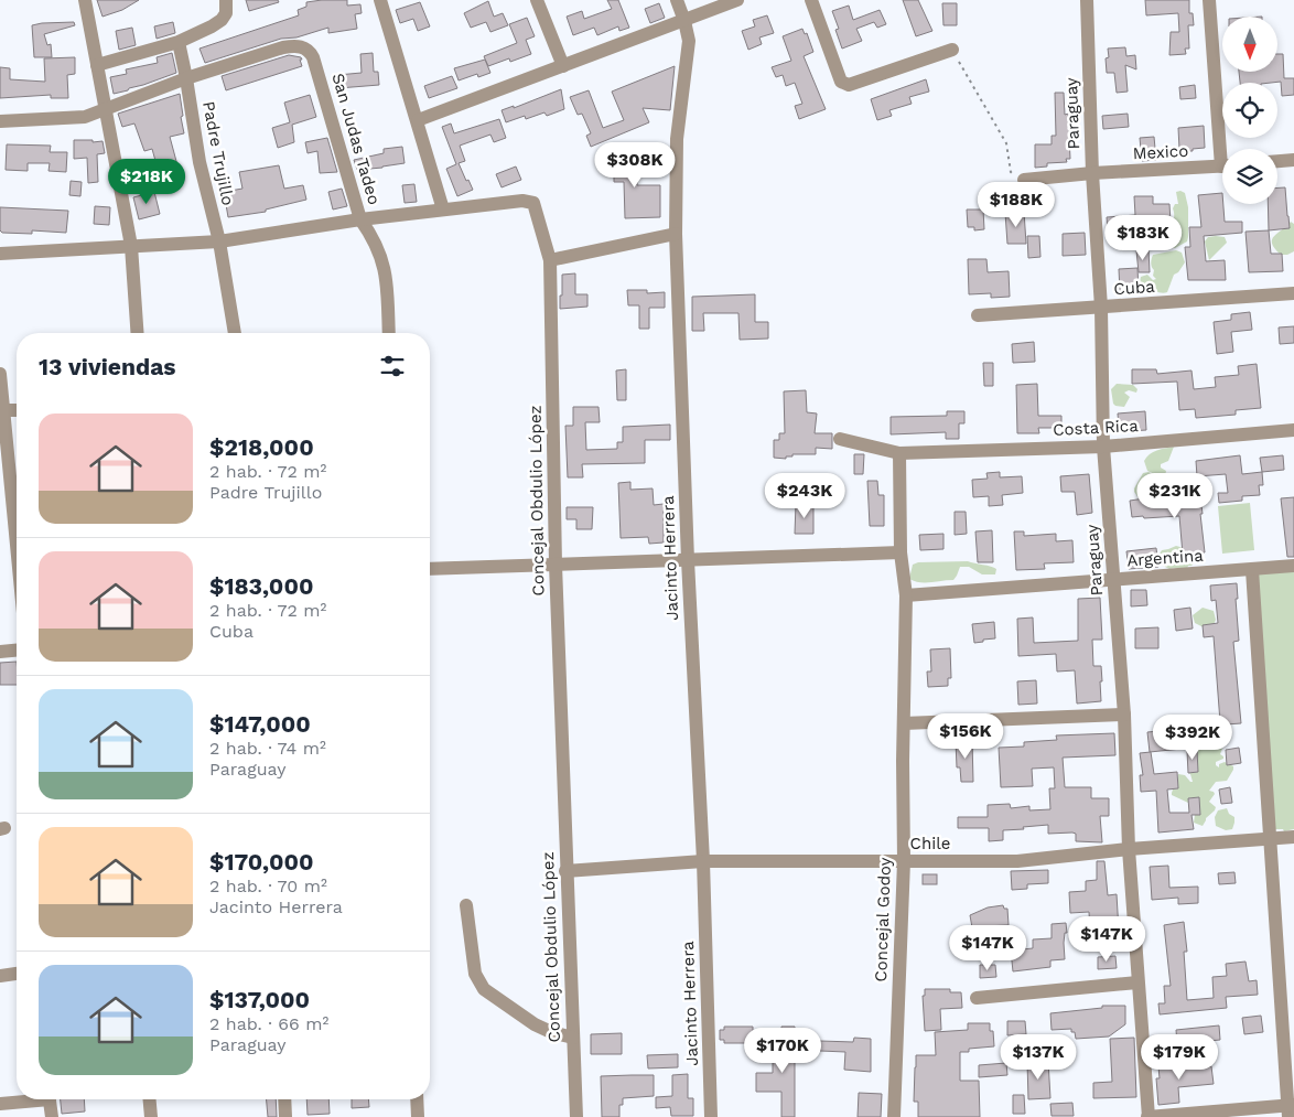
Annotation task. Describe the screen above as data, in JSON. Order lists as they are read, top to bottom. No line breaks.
{"streets":{"street":["Paraguay","San Judas Tadeo","Mexico","Padre Trujillo","Cuba","Costa Rica","Concejal Obdulio López","Jacinto Herrera","Argentina","Chile","Concejal Godoy"]},"crossings":[["Paraguay","Mexico"],["Paraguay","Cuba"],["Paraguay","Costa Rica"],["Paraguay","Argentina"],["Paraguay","Chile"],["San Judas Tadeo","Padre Trujillo"],["San Judas Tadeo","Concejal Obdulio López"],["Padre Trujillo","Concejal Obdulio López"],["Costa Rica","Concejal Godoy"],["Concejal Obdulio López","Chile"],["Jacinto Herrera","Chile"],["Argentina","Concejal Godoy"],["Chile","Concejal Godoy"]],"north":"bottom","page":{"price":["$308K","$218K","$188K","$183K","$243K","$231K","$156K","$392K","$147K","$147K","$170K","$137K","$179K"],"heading":"13 viviendas","list":[{"name":"$218,000","note":"2 hab. · 72 m² · Padre Trujillo"},{"name":"$183,000","note":"2 hab. · 72 m² · Cuba"},{"name":"$147,000","note":"2 hab. · 74 m² · Paraguay"},{"name":"$170,000","note":"2 hab. · 70 m² · Jacinto Herrera"},{"name":"$137,000","note":"2 hab. · 66 m² · Paraguay"}]}}
